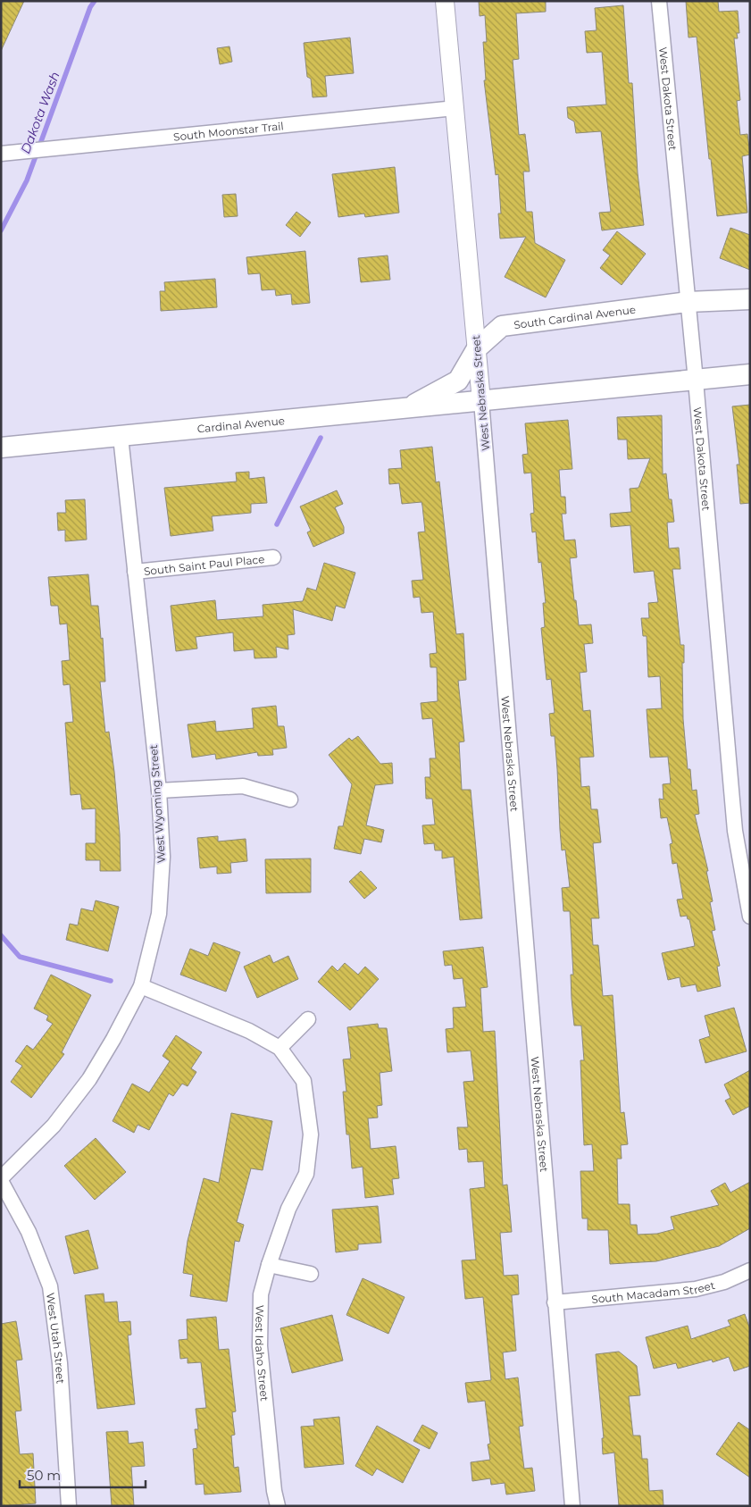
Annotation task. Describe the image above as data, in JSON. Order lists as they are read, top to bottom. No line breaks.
{"streets":{"main road":["South Cardinal Avenue","Cardinal Avenue"],"street":["West Dakota Street","South Moonstar Trail","West Nebraska Street","South Saint Paul Place","West Wyoming Street","South Macadam Street","West Utah Street","West Idaho Street"]},"crossings":[["West Dakota Street","South Cardinal Avenue"],["South Moonstar Trail","West Nebraska Street"],["South Cardinal Avenue","West Nebraska Street"],["South Cardinal Avenue","Cardinal Avenue"],["West Nebraska Street","Cardinal Avenue"],["West Nebraska Street","South Macadam Street"],["Cardinal Avenue","West Wyoming Street"],["South Saint Paul Place","West Wyoming Street"],["West Wyoming Street","West Utah Street"],["West Wyoming Street","West Idaho Street"]],"water":["Dakota Wash"],"scale_bar":"50 m"}
